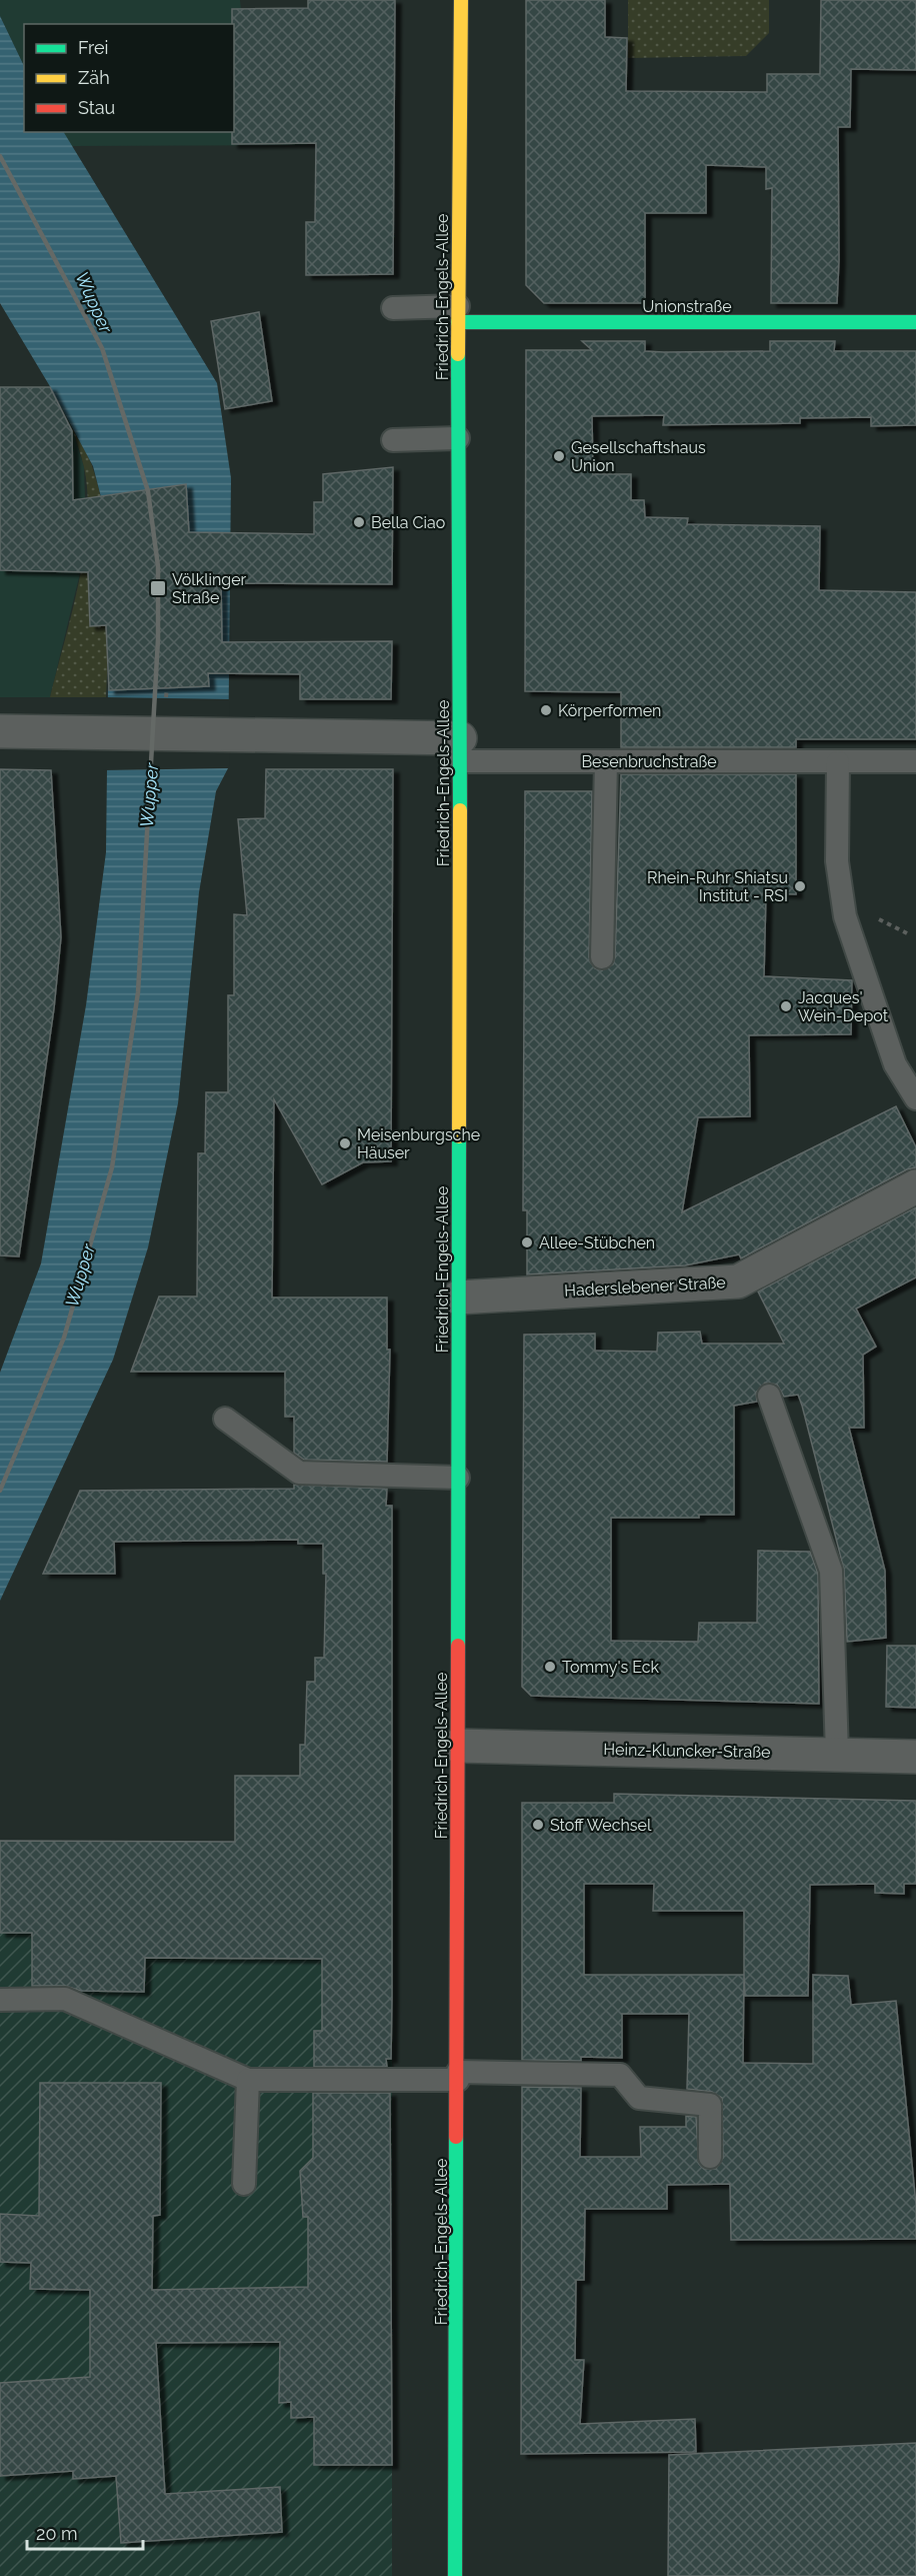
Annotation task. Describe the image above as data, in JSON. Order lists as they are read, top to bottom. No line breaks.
{"streets":{"main road":["Friedrich-Engels-Allee","Unionstraße"],"street":["Haderslebener Straße","Heinz-Kluncker-Straße"],"lane":["Besenbruchstraße"]},"crossings":[["Friedrich-Engels-Allee","Unionstraße"],["Friedrich-Engels-Allee","Besenbruchstraße"],["Friedrich-Engels-Allee","Haderslebener Straße"],["Friedrich-Engels-Allee","Heinz-Kluncker-Straße"]],"water":["Wupper"],"places":{"other":["Gesellschaftshaus Union","Bella Ciao","Körperformen","Rhein-Ruhr Shiatsu Institut - RSI","Jacques' Wein-Depot","Meisenburgsche Häuser","Allee-Stübchen","Tommy's Eck","Stoff Wechsel"],"transit":["Völklinger Straße"]},"legend":["Frei","Zäh","Stau"],"scale_bar":"20 m"}
